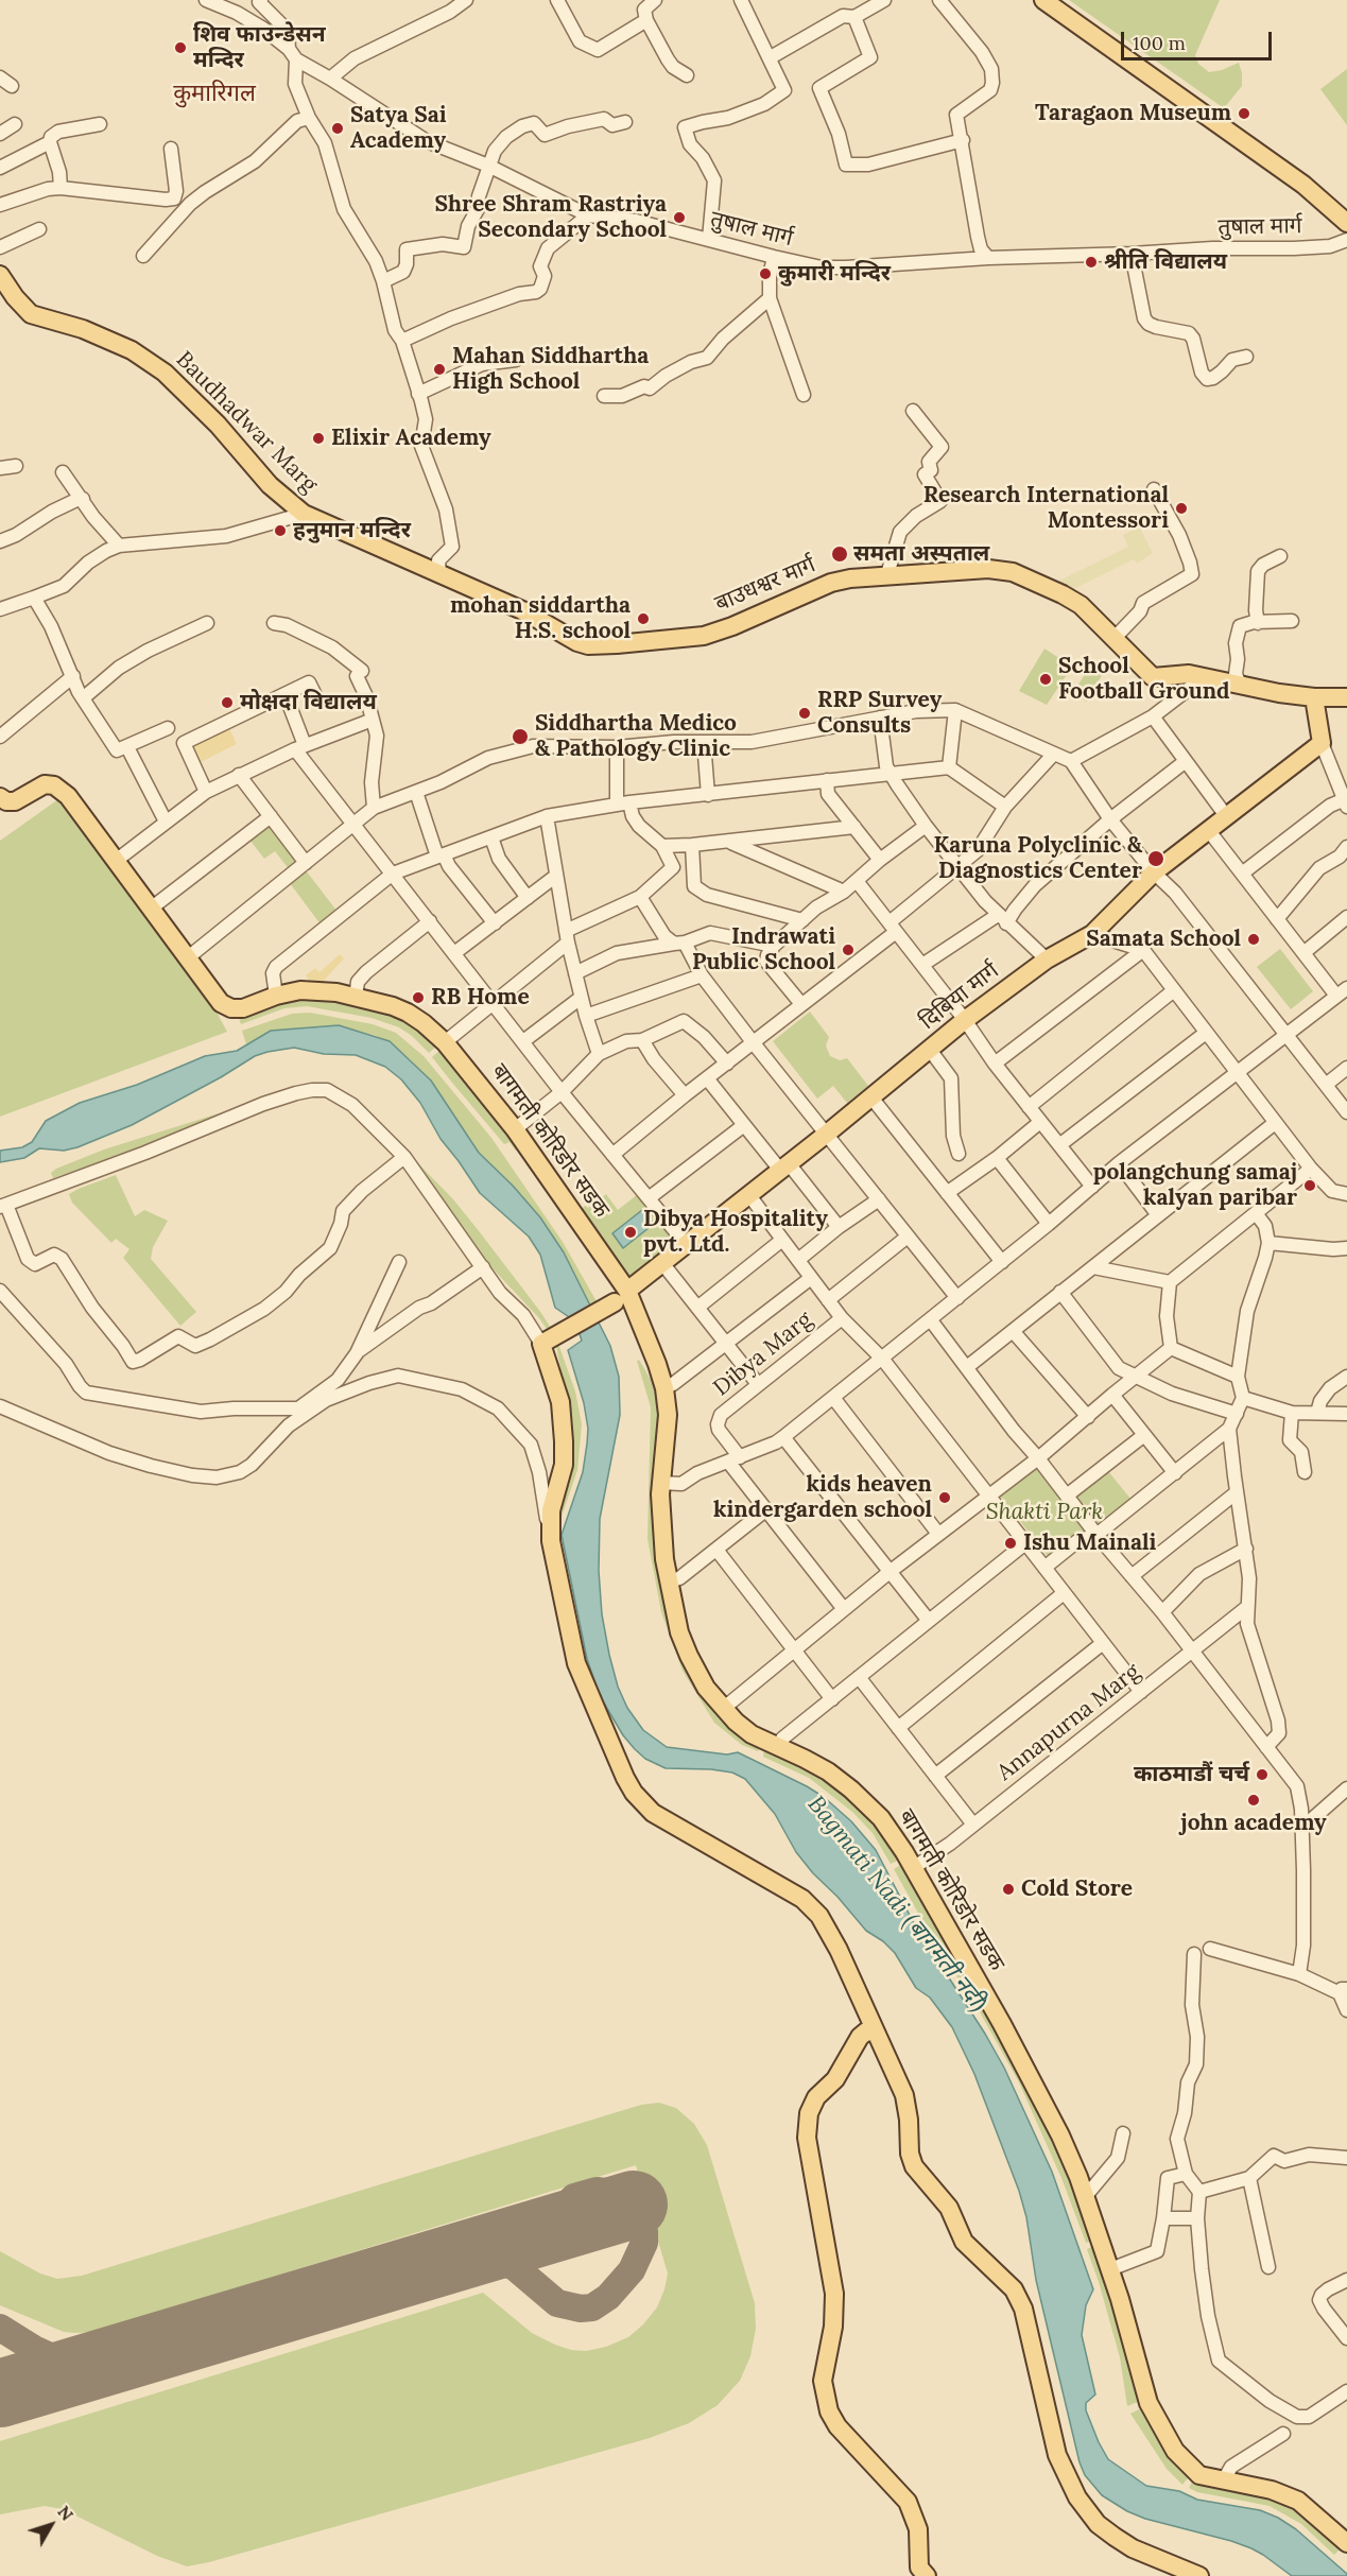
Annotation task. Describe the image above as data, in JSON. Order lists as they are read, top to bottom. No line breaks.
{"streets":{"main road":["Baudhadwar Marg","बाउधश्वर मार्ग","दिबिया मार्ग","बागमती कोरिडोर सडक"],"street":["तुषाल मार्ग","Dibya Marg","Annapurna Marg"]},"crossings":[["Baudhadwar Marg","बाउधश्वर मार्ग"],["दिबिया मार्ग","बागमती कोरिडोर सडक"],["बागमती कोरिडोर सडक","Dibya Marg"],["बागमती कोरिडोर सडक","Annapurna Marg"]],"districts":["कुमारिगल"],"water":["Bagmati Nadi (बागमती नदी)"],"parks":["Shakti Park"],"places":["शिव फाउन्डेसन मन्दिर","Taragaon Museum","Satya Sai Academy","Shree Shram Rastriya Secondary School","श्रीति विद्यालय","कुमारी मन्दिर","Mahan Siddhartha High School","Elixir Academy","Research International Montessori","हनुमान मन्दिर","समता अस्पताल","mohan siddartha H.S. school","School Football Ground","मोक्षदा विद्यालय","RRP Survey Consults","Siddhartha Medico & Pathology Clinic","Karuna Polyclinic & Diagnostics Center","Samata School","Indrawati Public School","RB Home","polangchung samaj kalyan paribar","Dibya Hospitality pvt. Ltd.","kids heaven kindergarden school","Ishu Mainali","काठमाडौं चर्च","john academy","Cold Store"],"scale_bar":"100 m","north":"top right"}
